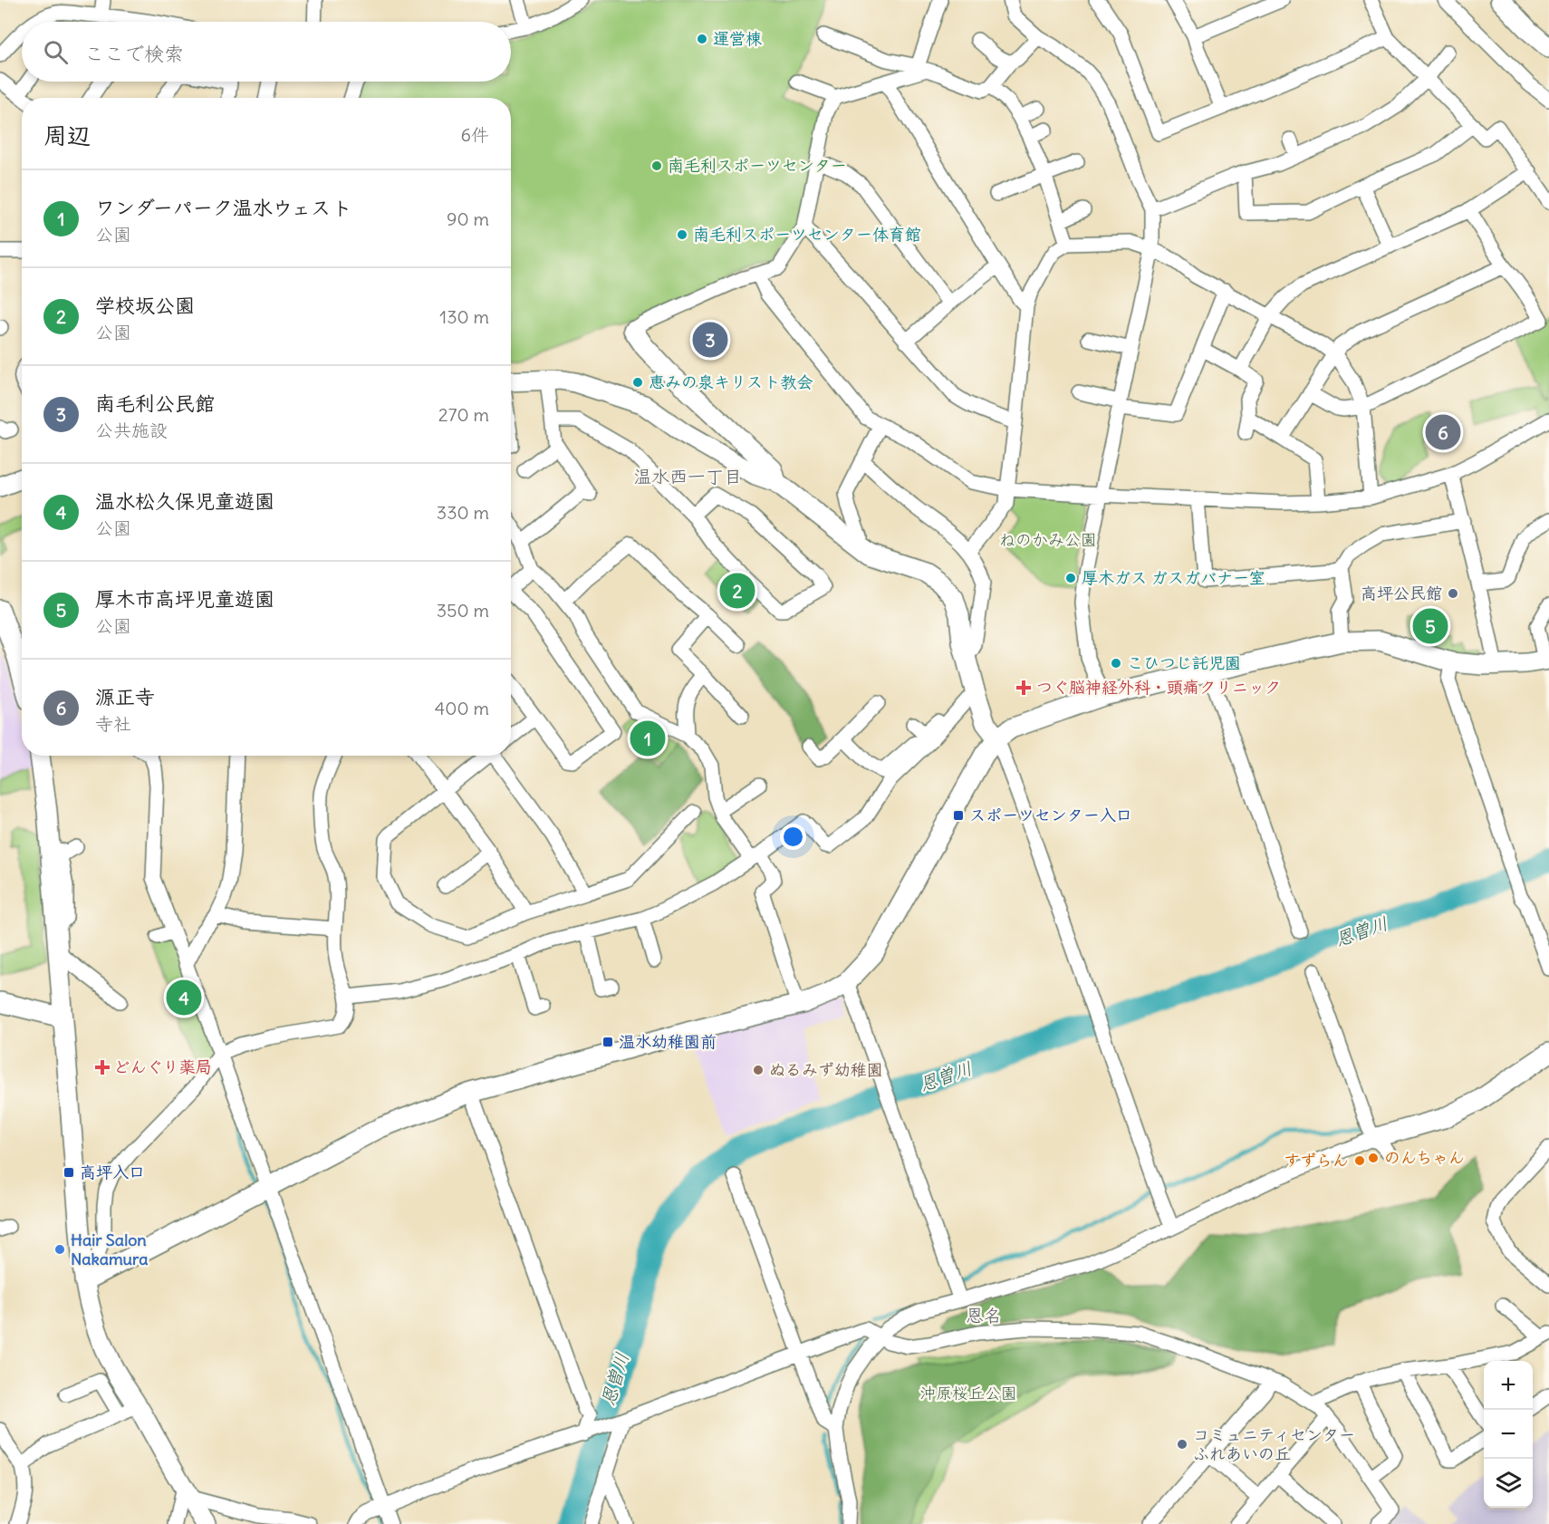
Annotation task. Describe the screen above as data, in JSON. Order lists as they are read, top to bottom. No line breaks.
{"districts":["温水西一丁目","恩名"],"water":["恩曽川"],"parks":["ねのかみ公園","沖原桜丘公園"],"places":{"other":["運営棟","南毛利スポーツセンター","南毛利スポーツセンター体育館","恵みの泉キリスト教会","厚木ガス ガスガバナー室","高坪公民館","こひつじ託児園","ぬるみず幼稚園","のんちゃん","すずらん","Hair Salon Nakamura","コミュニティセンター ふれあいの丘"],"health":["つぐ脳神経外科・頭痛クリニック","どんぐり薬局"],"transit":["スポーツセンター入口","温水幼稚園前","高坪入口"]},"page":{"search":"ここで検索","heading":["周辺","6件"],"list":[{"mark":"1","name":"ワンダーパーク温水ウェスト","note":"公園","value":"90 m"},{"mark":"2","name":"学校坂公園","note":"公園","value":"130 m"},{"mark":"3","name":"南毛利公民館","note":"公共施設","value":"270 m"},{"mark":"4","name":"温水松久保児童遊園","note":"公園","value":"330 m"},{"mark":"5","name":"厚木市高坪児童遊園","note":"公園","value":"350 m"},{"mark":"6","name":"源正寺","note":"寺社","value":"400 m"}],"pins":["3","6","2","5","1","4"],"map_buttons":["+","−"]}}
